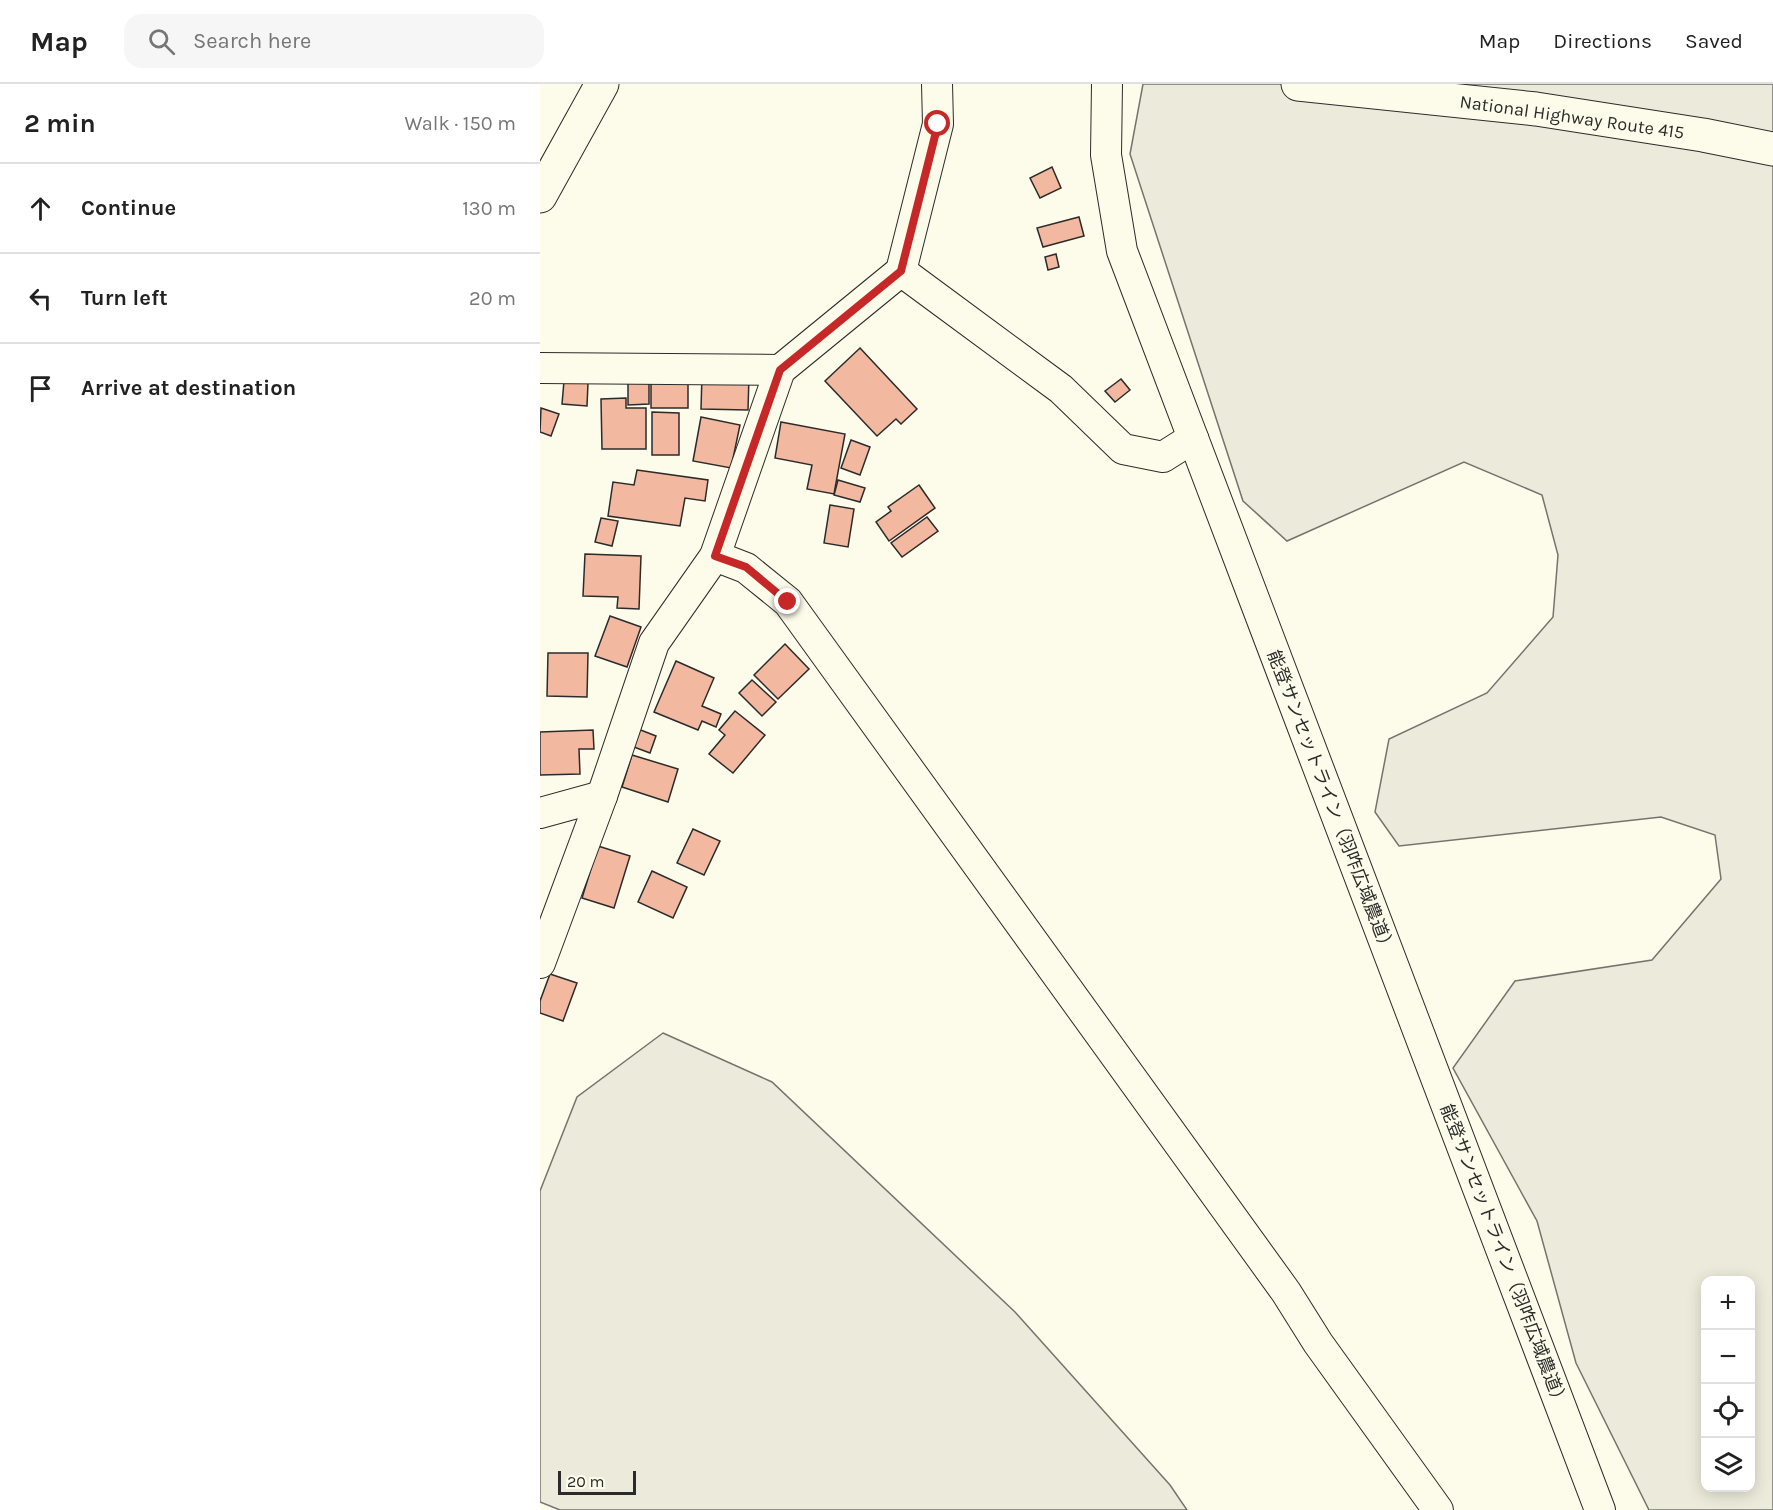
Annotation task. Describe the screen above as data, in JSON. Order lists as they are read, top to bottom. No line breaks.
{"streets":{"highway":["National Highway Route 415"],"street":["能登サンセットライン（羽咋広域農道）"]},"scale_bar":"20 m","page":{"header":"Map","search":"Search here","nav":["Map","Directions","Saved"],"heading":["2 min","Walk · 150 m"],"list":[["Continue","130 m"],["Turn left","20 m"],"Arrive at destination"],"map_buttons":["+","−"],"scale":"20 m"}}
